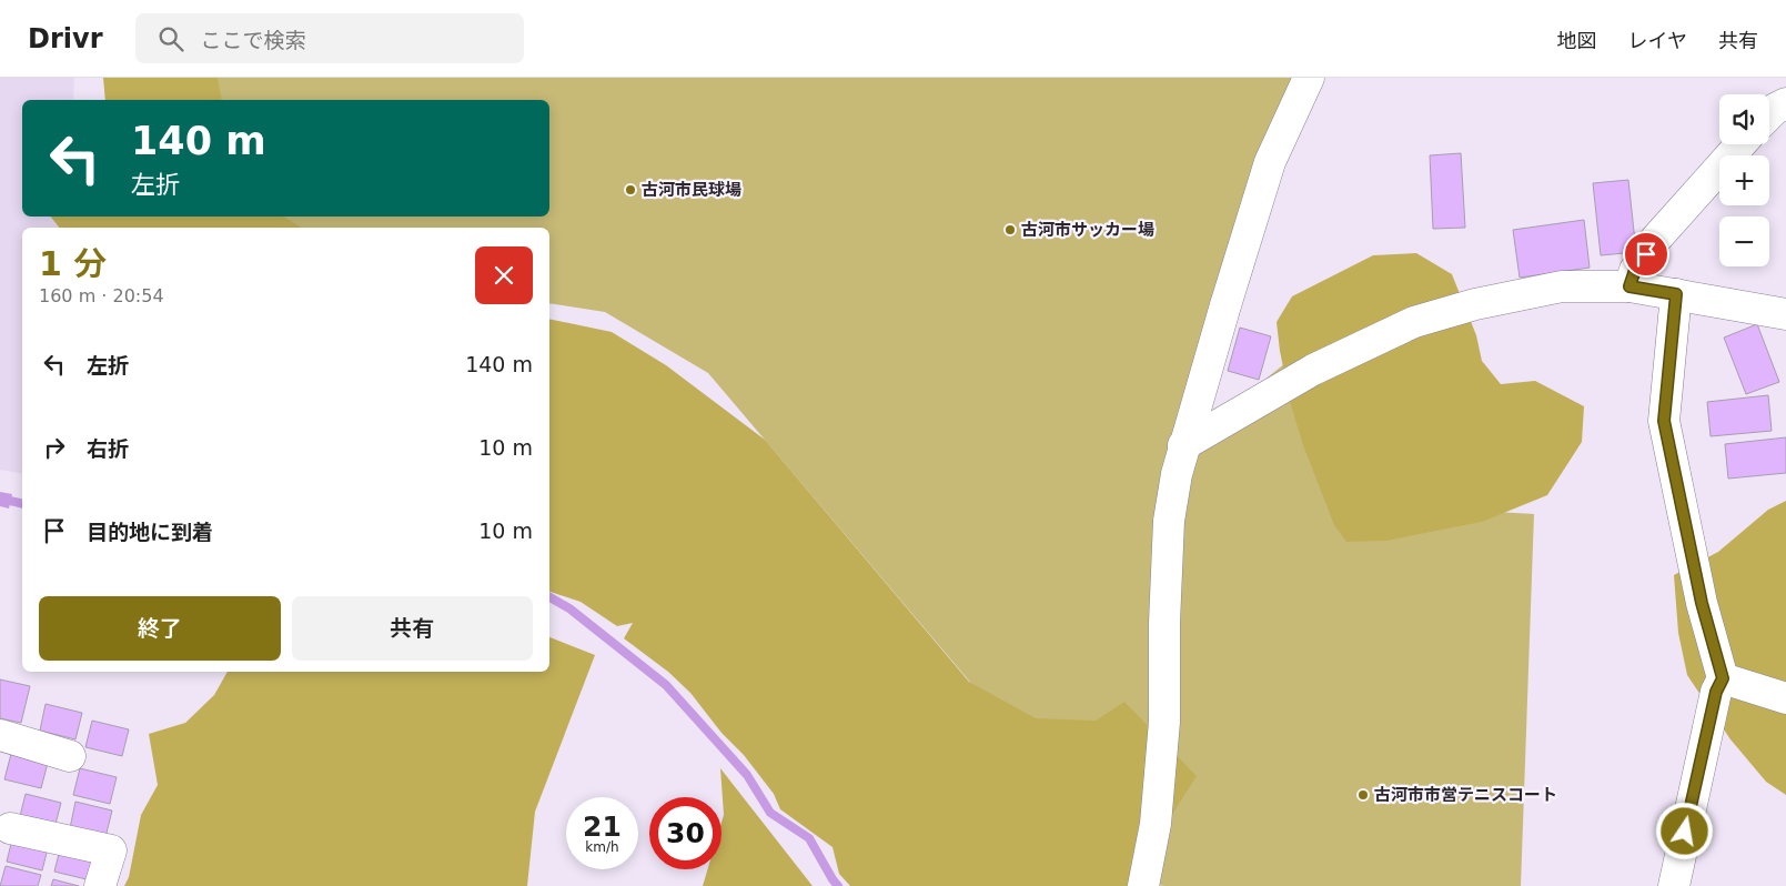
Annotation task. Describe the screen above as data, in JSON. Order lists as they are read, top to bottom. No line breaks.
{"places":["古河市民球場","古河市サッカー場","古河市市営テニスコート"],"page":{"header":"Drivr","search":"ここで検索","nav":["地図","レイヤ","共有"],"map_buttons":["+","−"],"turn":["140 m","左折"],"heading":["1 分","160 m · 20:54"],"list":[{"name":"左折","value":"140 m"},{"name":"右折","value":"10 m"},{"name":"目的地に到着","value":"10 m"}],"buttons":["終了","共有"],"speed":"21 km/h","limit":"30"}}
